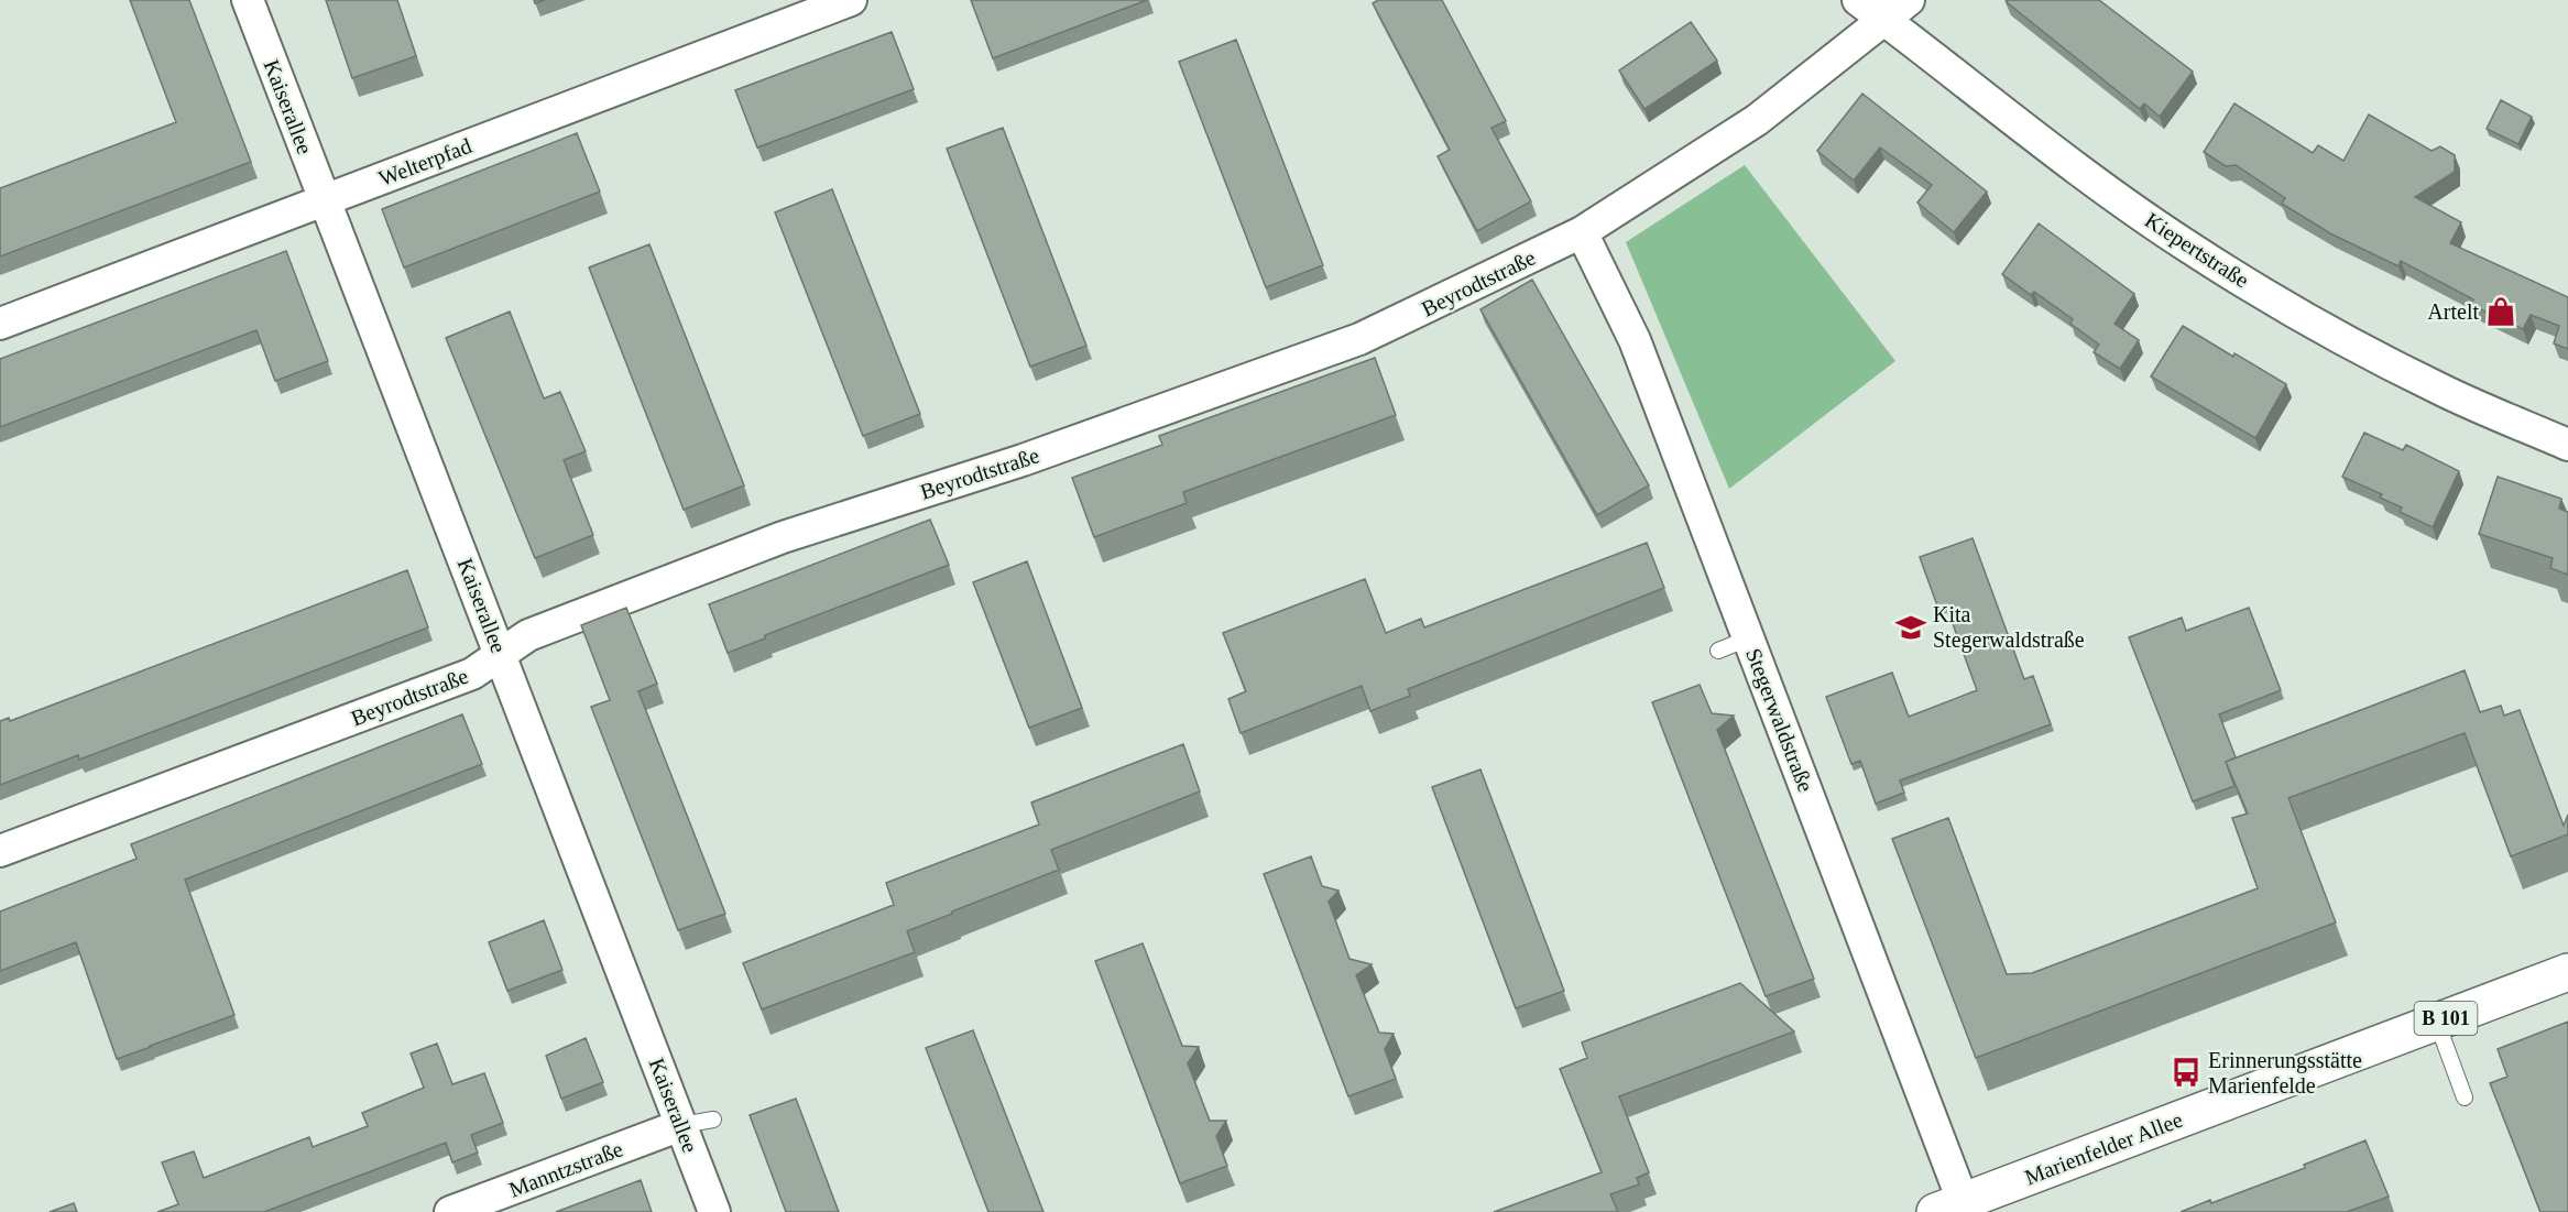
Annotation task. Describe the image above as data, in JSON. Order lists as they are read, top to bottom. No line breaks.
{"streets":{"main road":["B 101","Marienfelder Allee"],"street":["Kaiserallee","Welterpfad","Kiepertstraße","Beyrodtstraße","Stegerwaldstraße","Manntzstraße"]},"crossings":[["Kaiserallee","Welterpfad"],["Kaiserallee","Beyrodtstraße"],["Kaiserallee","Manntzstraße"],["Kiepertstraße","Beyrodtstraße"],["Beyrodtstraße","Stegerwaldstraße"],["Stegerwaldstraße","Marienfelder Allee"]],"places":{"shop":["Artelt"],"school or university":["Kita Stegerwaldstraße"],"bus stop":["Erinnerungsstätte Marienfelde"]}}
